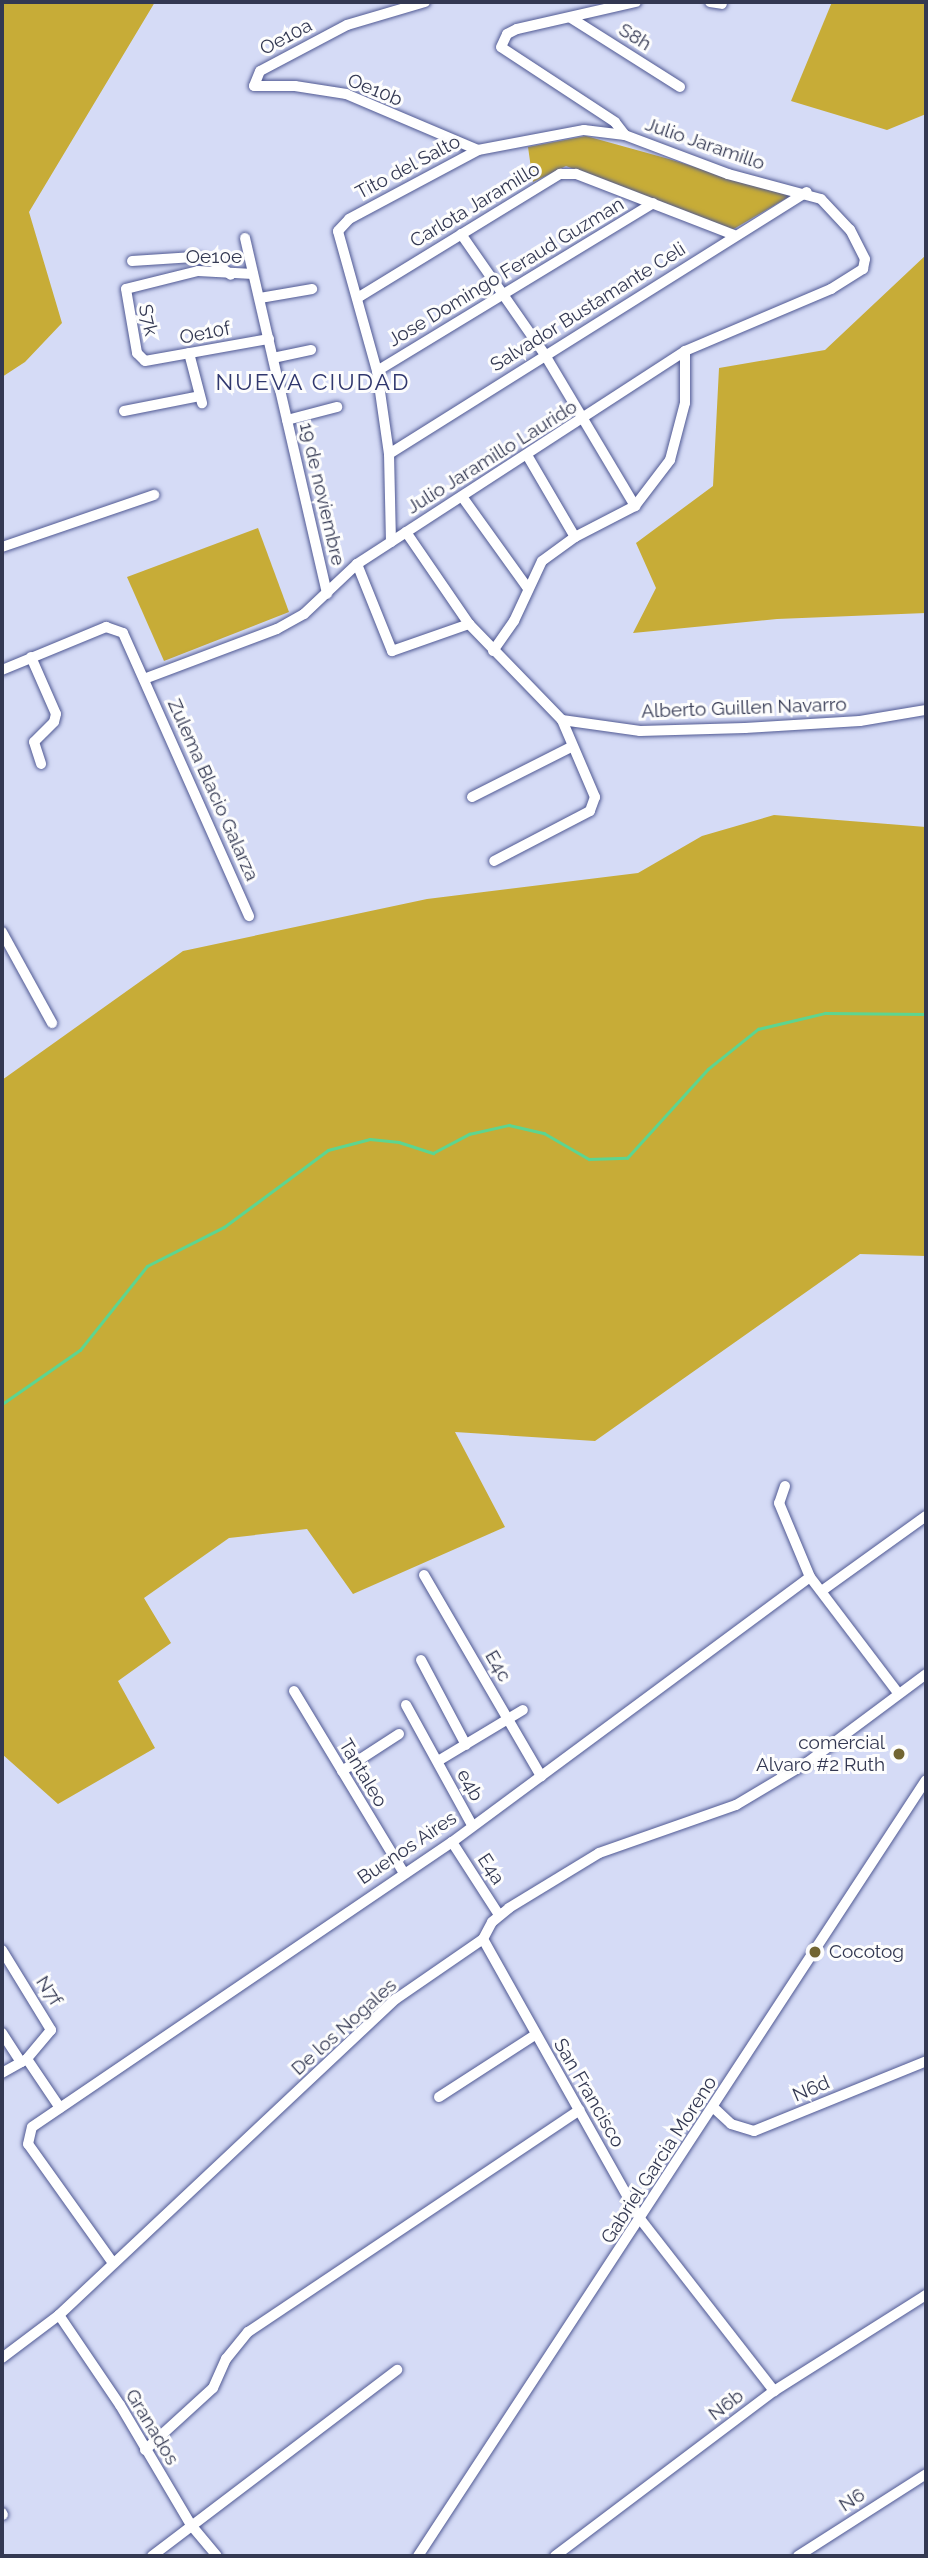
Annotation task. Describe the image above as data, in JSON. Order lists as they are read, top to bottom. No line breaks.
{"streets":{"street":["Oe10a","S8h","Oe10b","Julio Jaramillo","Tito del Salto","Carlota Jaramillo","Oe10e","Jose Domingo Feraud Guzman","Salvador Bustamante Celi","S7k","Oe10f","Julio Jaramillo Laurido","19 de noviembre","Alberto Guillen Navarro","Zulema Blacio Galarza","E4c","Tantaleo","e4b","Buenos Aires","E4a","N7f","De los Nogales","N6d","San Francisco","Gabriel Garcia Moreno","N6b","Granados","N6"]},"crossings":[["Oe10a","Oe10b"],["S8h","Julio Jaramillo"],["Oe10b","Tito del Salto"],["Julio Jaramillo","Tito del Salto"],["Julio Jaramillo","Salvador Bustamante Celi"],["Julio Jaramillo","Julio Jaramillo Laurido"],["Tito del Salto","Carlota Jaramillo"],["Carlota Jaramillo","Jose Domingo Feraud Guzman"],["Carlota Jaramillo","Salvador Bustamante Celi"],["Oe10e","S7k"],["Oe10e","19 de noviembre"],["Salvador Bustamante Celi","Julio Jaramillo Laurido"],["S7k","Oe10f"],["Oe10f","19 de noviembre"],["Julio Jaramillo Laurido","19 de noviembre"],["Julio Jaramillo Laurido","Zulema Blacio Galarza"],["E4c","Buenos Aires"],["Tantaleo","Buenos Aires"],["e4b","Buenos Aires"],["Buenos Aires","E4a"],["Buenos Aires","De los Nogales"],["E4a","De los Nogales"],["De los Nogales","San Francisco"],["De los Nogales","Granados"],["N6d","Gabriel Garcia Moreno"],["San Francisco","Gabriel Garcia Moreno"],["San Francisco","N6b"]],"districts":["NUEVA CIUDAD"],"places":["comercial Alvaro #2 Ruth","Cocotog"]}
